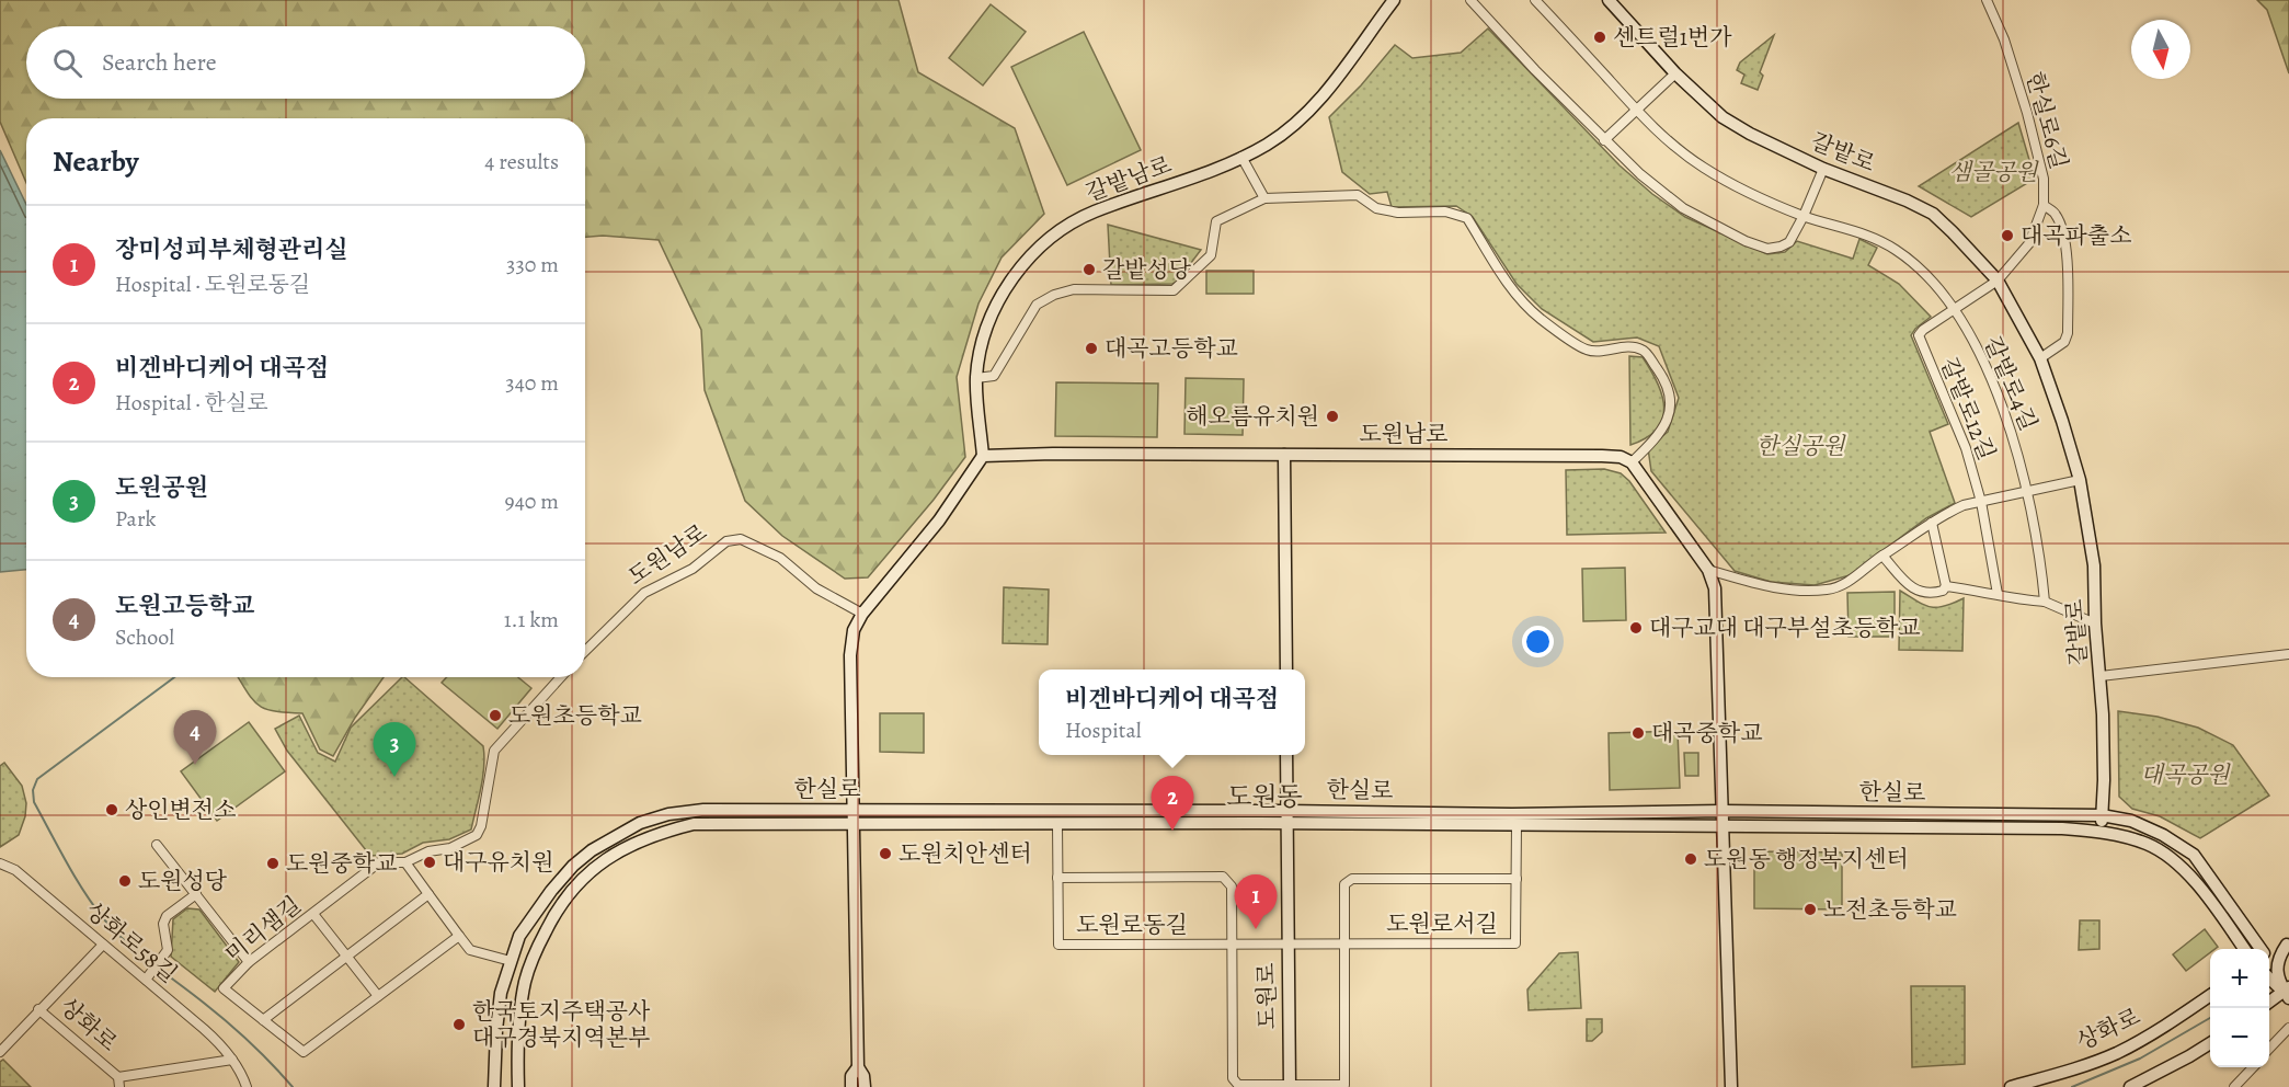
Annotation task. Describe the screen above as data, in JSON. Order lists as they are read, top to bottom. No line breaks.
{"streets":{"main road":["갈밭로","갈밭남로","도원남로","한실로","도원로","상화로"],"street":["한실로6길","갈밭로4길","갈밭로12길","도원로서길","도원로동길","미리샘길","상화로58길"]},"crossings":[["한실로6길","갈밭로"],["한실로6길","갈밭로12길"],["갈밭로","갈밭로4길"],["갈밭로","갈밭로12길"],["갈밭로","한실로"],["갈밭남로","도원남로"],["갈밭로4길","갈밭로12길"],["한실로","도원로서길"],["한실로","도원로동길"],["한실로","도원로"],["도원로서길","도원로동길"],["도원로서길","도원로"],["도원로동길","도원로"]],"districts":["도원동"],"parks":["샘골공원","한실공원","대곡공원"],"places":["센트럴1번가","대곡파출소","갈밭성당","대곡고등학교","해오름유치원","대구교대 대구부설초등학교","도원초등학교","대곡중학교","상인변전소","도원치안센터","도원동 행정복지센터","대구유치원","도원중학교","도원성당","노전초등학교","한국토지주택공사 대구경북지역본부"],"north":"bottom","page":{"search":"Search here","heading":["Nearby","4 results"],"list":[{"mark":"1","name":"장미성피부체형관리실","note":"Hospital · 도원로동길","value":"330 m"},{"mark":"2","name":"비겐바디케어 대곡점","note":"Hospital · 한실로","value":"340 m"},{"mark":"3","name":"도원공원","note":"Park","value":"940 m"},{"mark":"4","name":"도원고등학교","note":"School","value":"1.1 km"}],"popup":["비겐바디케어 대곡점","Hospital"],"pins":["4","3","2","1"],"map_buttons":["+","−"]}}
